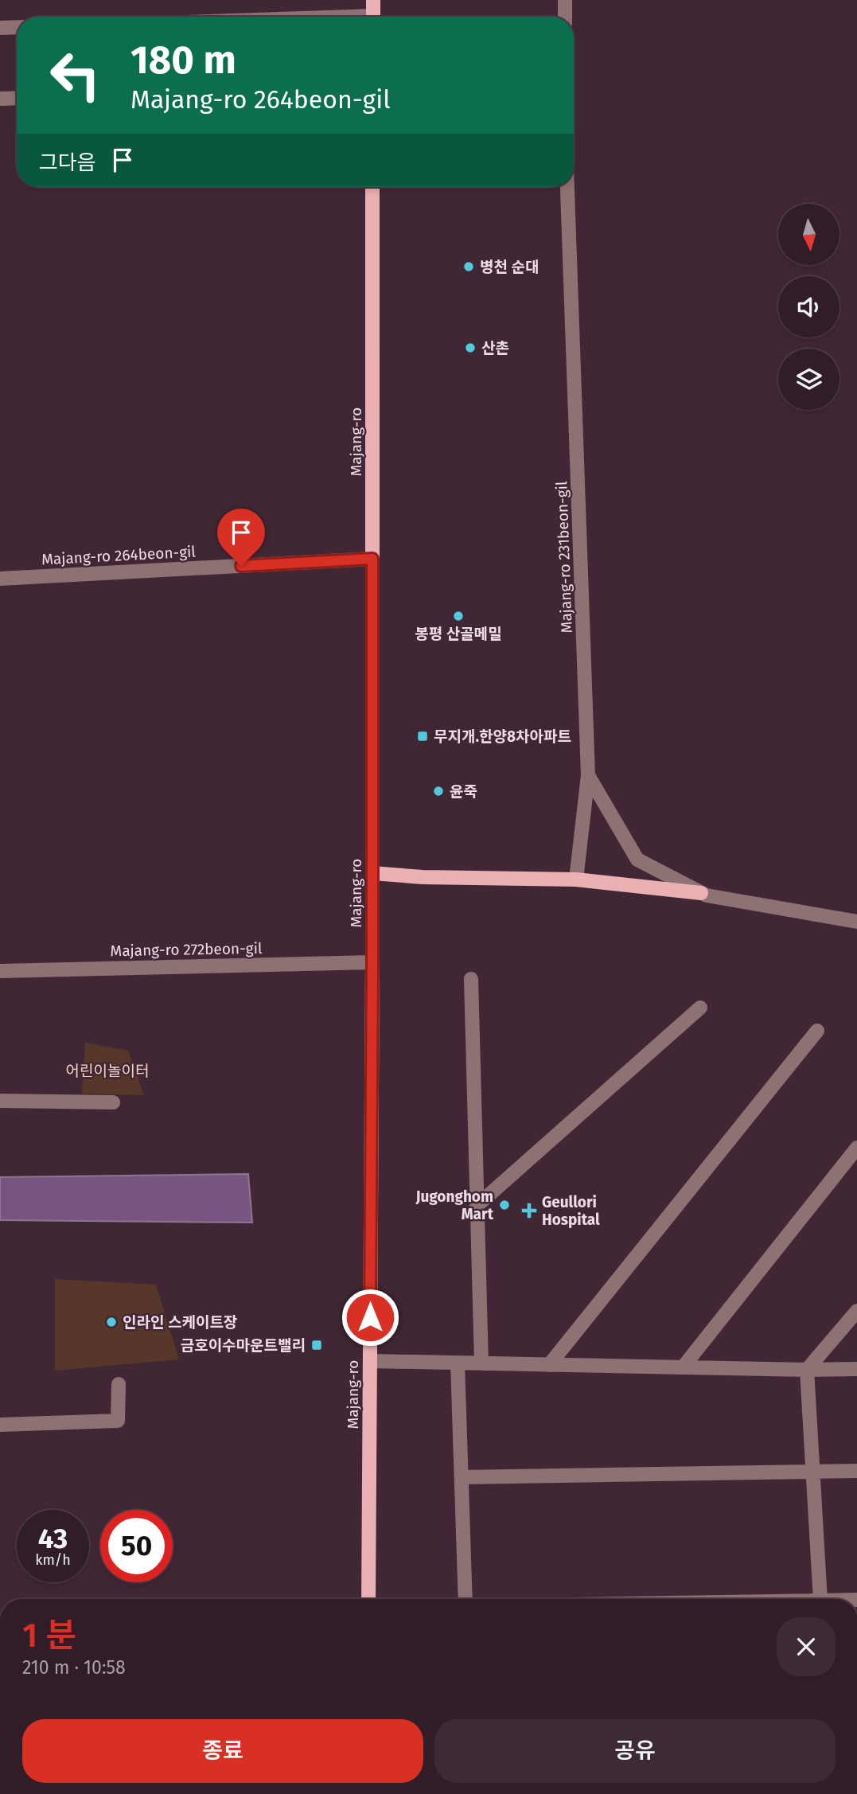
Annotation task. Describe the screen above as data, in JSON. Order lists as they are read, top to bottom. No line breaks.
{"streets":{"main road":["Majang-ro"],"street":["Majang-ro 264beon-gil","Majang-ro 231beon-gil","Majang-ro 272beon-gil"]},"crossings":[["Majang-ro","Majang-ro 264beon-gil"],["Majang-ro","Majang-ro 272beon-gil"]],"parks":["어린이놀이터"],"places":{"other":["병천 순대","산촌","봉평 산골메밀","윤죽","Jugonghom Mart","인라인 스케이트장"],"transit":["무지개.한양8차아파트","금호이수마운트밸리"],"health":["Geullori Hospital"]},"north":"bottom","page":{"turn":["180 m","Majang-ro 264beon-gil"],"then":"그다음","speed":"43 km/h","limit":"50","heading":["1 분","210 m · 10:58"],"buttons":["종료","공유"]}}
